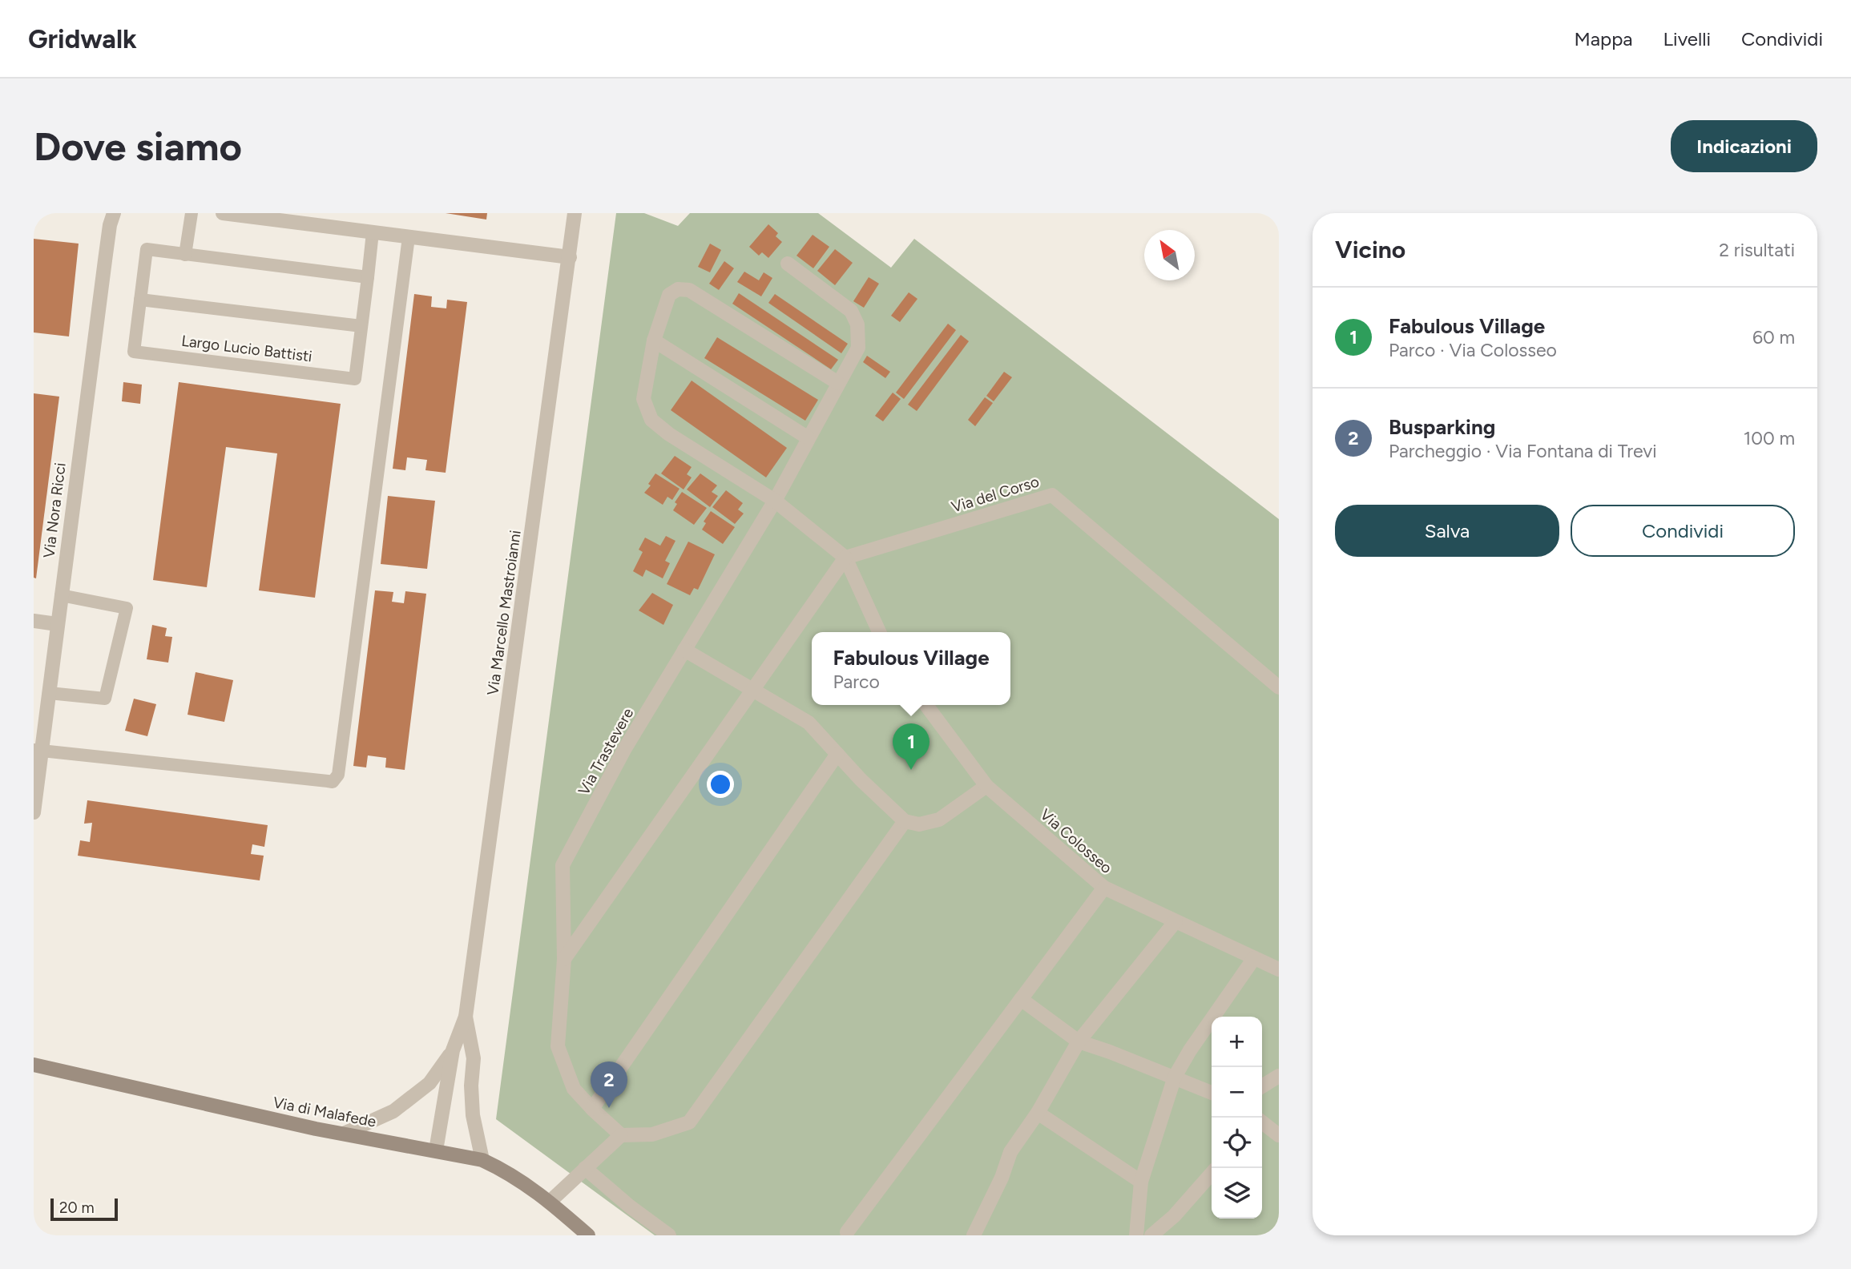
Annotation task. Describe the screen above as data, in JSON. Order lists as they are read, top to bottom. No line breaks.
{"streets":{"street":["Via del Corso","Via Nora Ricci","Via Marcello Mastroianni","Via Trastevere","Via Colosseo","Via di Malafede"],"lane":["Largo Lucio Battisti"]},"scale_bar":"20 m","north":"top left","page":{"header":"Gridwalk","nav":["Mappa","Livelli","Condividi"],"buttons":["Indicazioni",["Salva","Condividi"]],"title":"Dove siamo","heading":["Vicino","2 risultati"],"list":[{"mark":"1","name":"Fabulous Village","note":"Parco · Via Colosseo","value":"60 m"},{"mark":"2","name":"Busparking","note":"Parcheggio · Via Fontana di Trevi","value":"100 m"}],"popup":["Fabulous Village","Parco"],"pins":["1","2"],"map_buttons":["+","−"],"scale":"20 m"}}
